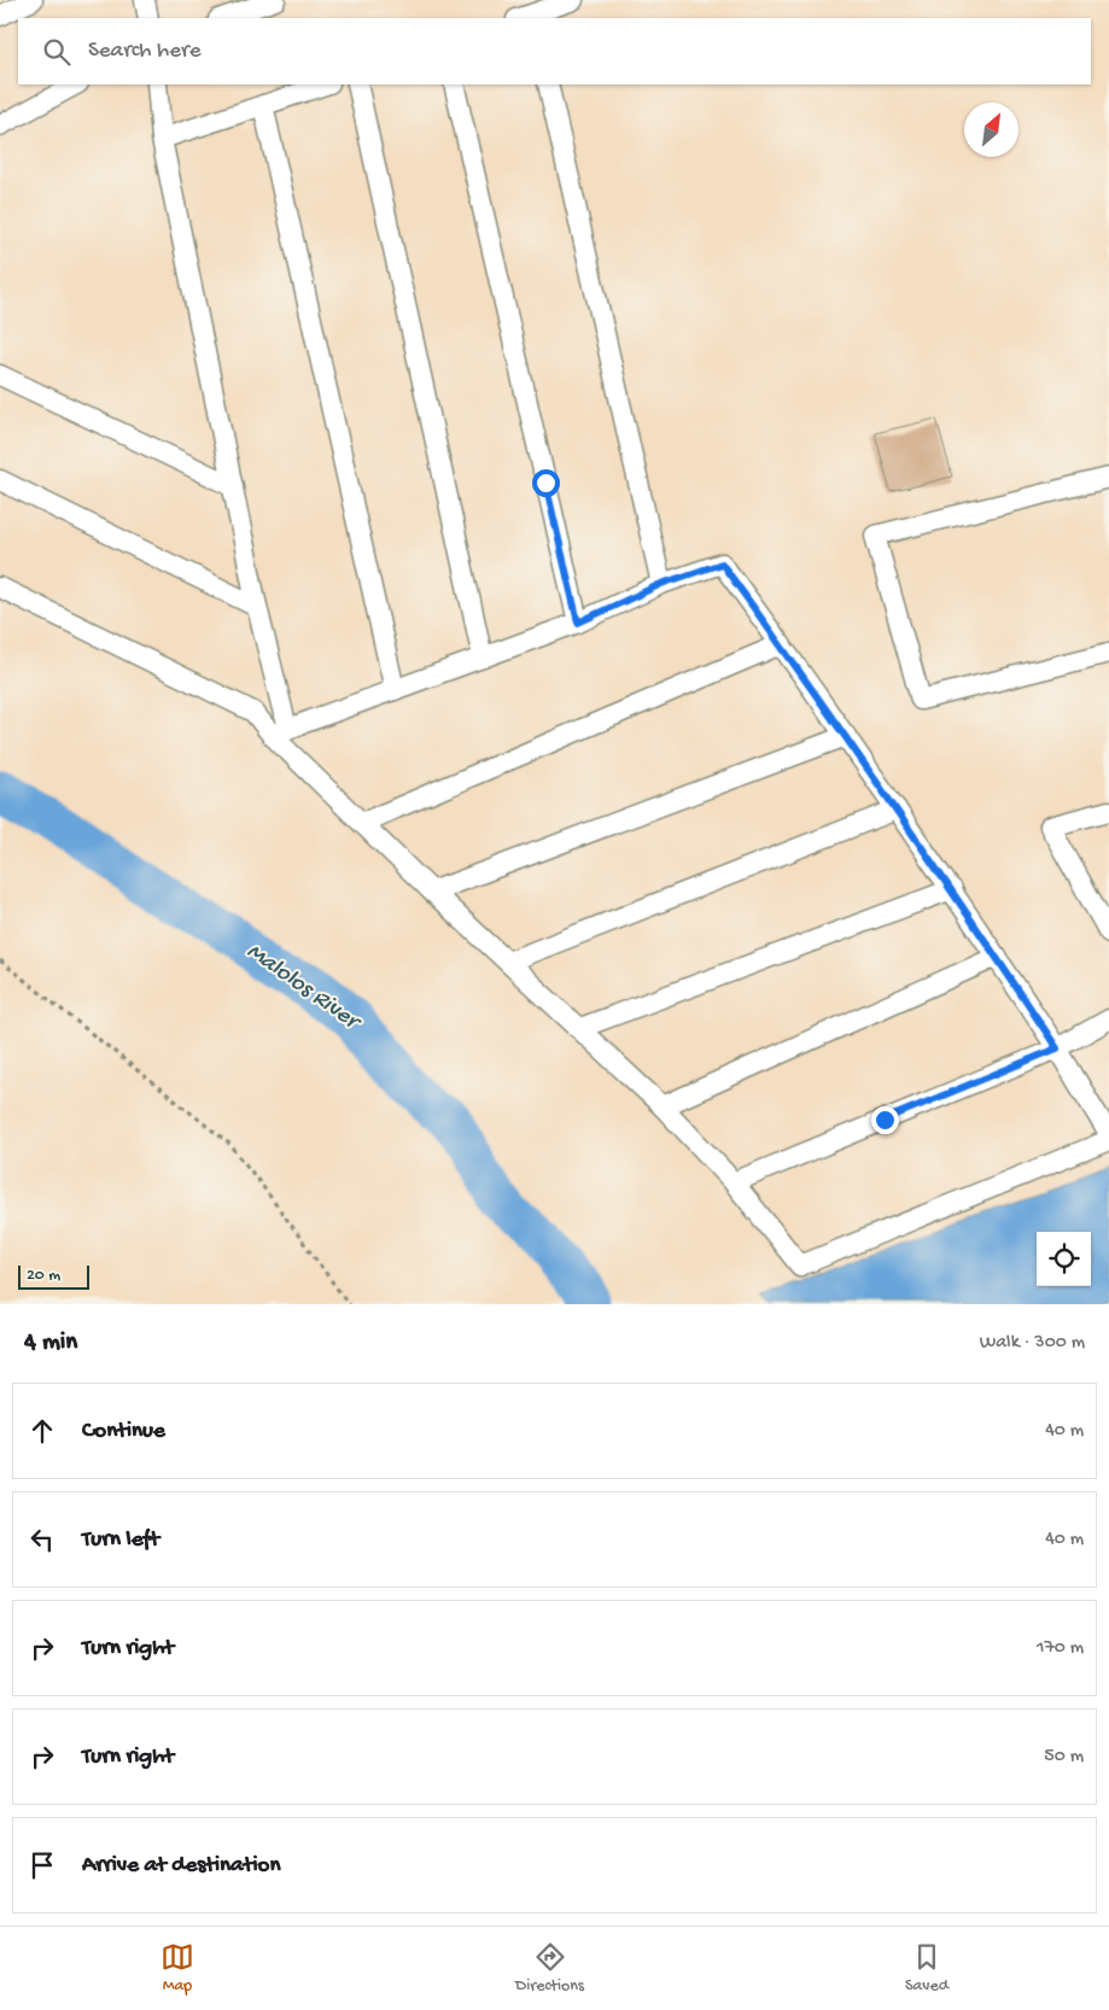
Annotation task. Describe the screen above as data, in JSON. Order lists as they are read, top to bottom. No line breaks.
{"water":["Malolos River"],"scale_bar":"20 m","north":"top right","page":{"search":"Search here","scale":"20 m","heading":["4 min","Walk · 300 m"],"list":[["Continue","40 m"],["Turn left","40 m"],["Turn right","170 m"],["Turn right","50 m"],"Arrive at destination"],"nav":["Map","Directions","Saved"]}}
